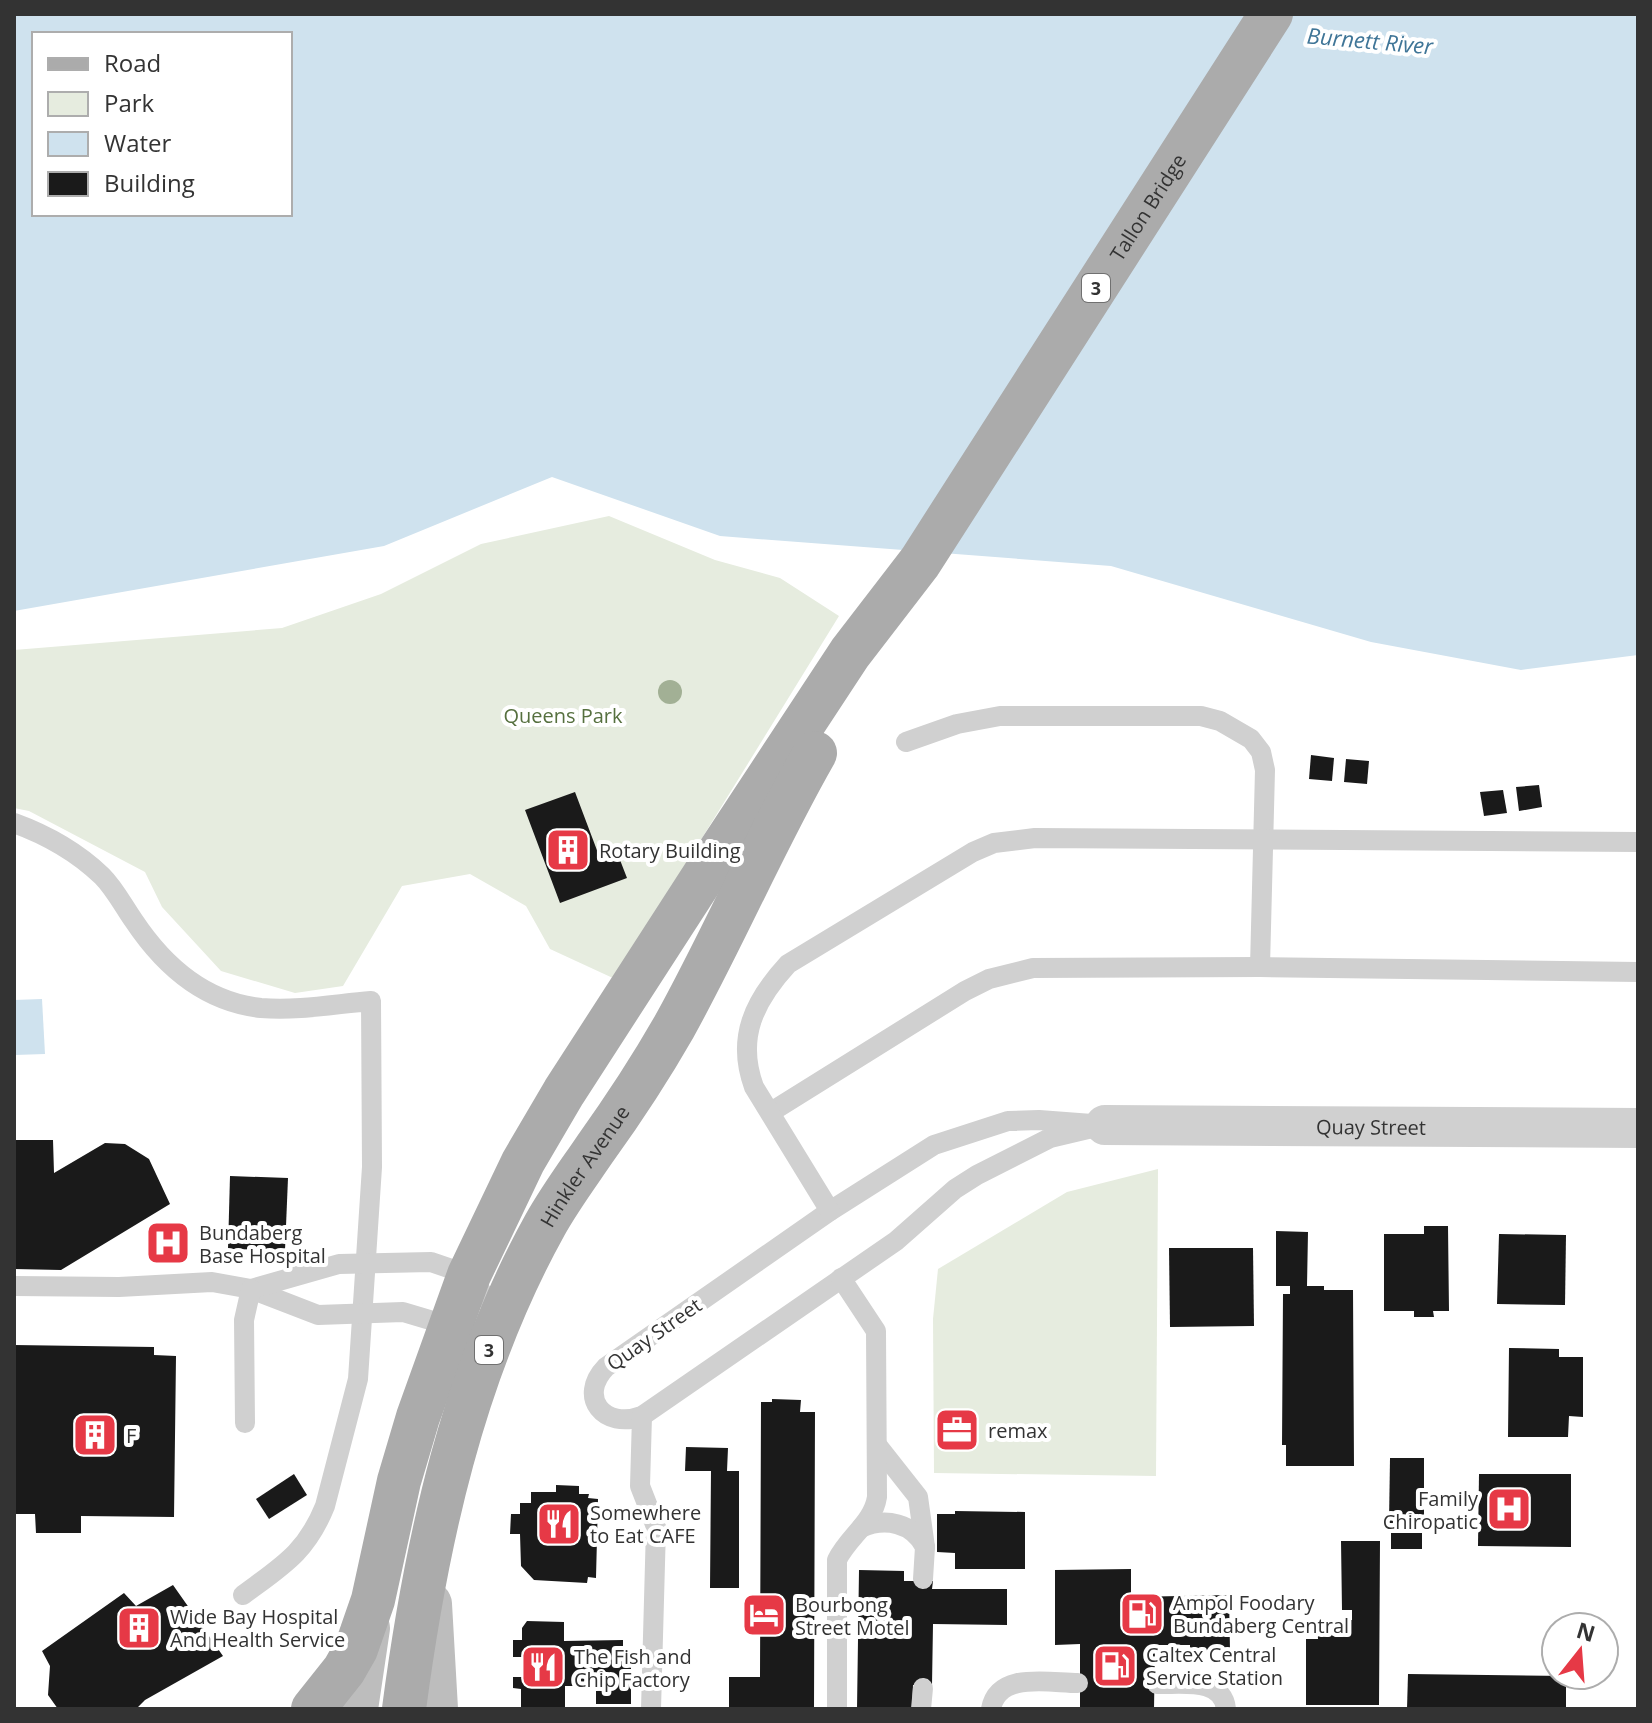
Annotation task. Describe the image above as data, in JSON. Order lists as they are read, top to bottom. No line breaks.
{"streets":{"main road":["Tallon Bridge","3","Hinkler Avenue"],"street":["Quay Street"]},"crossings":[["Tallon Bridge","3"],["Tallon Bridge","Hinkler Avenue"],["3","Hinkler Avenue"]],"water":["Burnett River"],"parks":["Queens Park"],"places":{"building":["Rotary Building","F","Wide Bay Hospital And Health Service"],"hospital":["Bundaberg Base Hospital","Family Chiropatic"],"office":["remax"],"restaurant":["Somewhere to Eat CAFE","The Fish and Chip Factory"],"fuel station":["Ampol Foodary Bundaberg Central","Caltex Central Service Station"],"hotel":["Bourbong Street Motel"]},"legend":["Road","Park","Water","Building"],"north":"top"}
